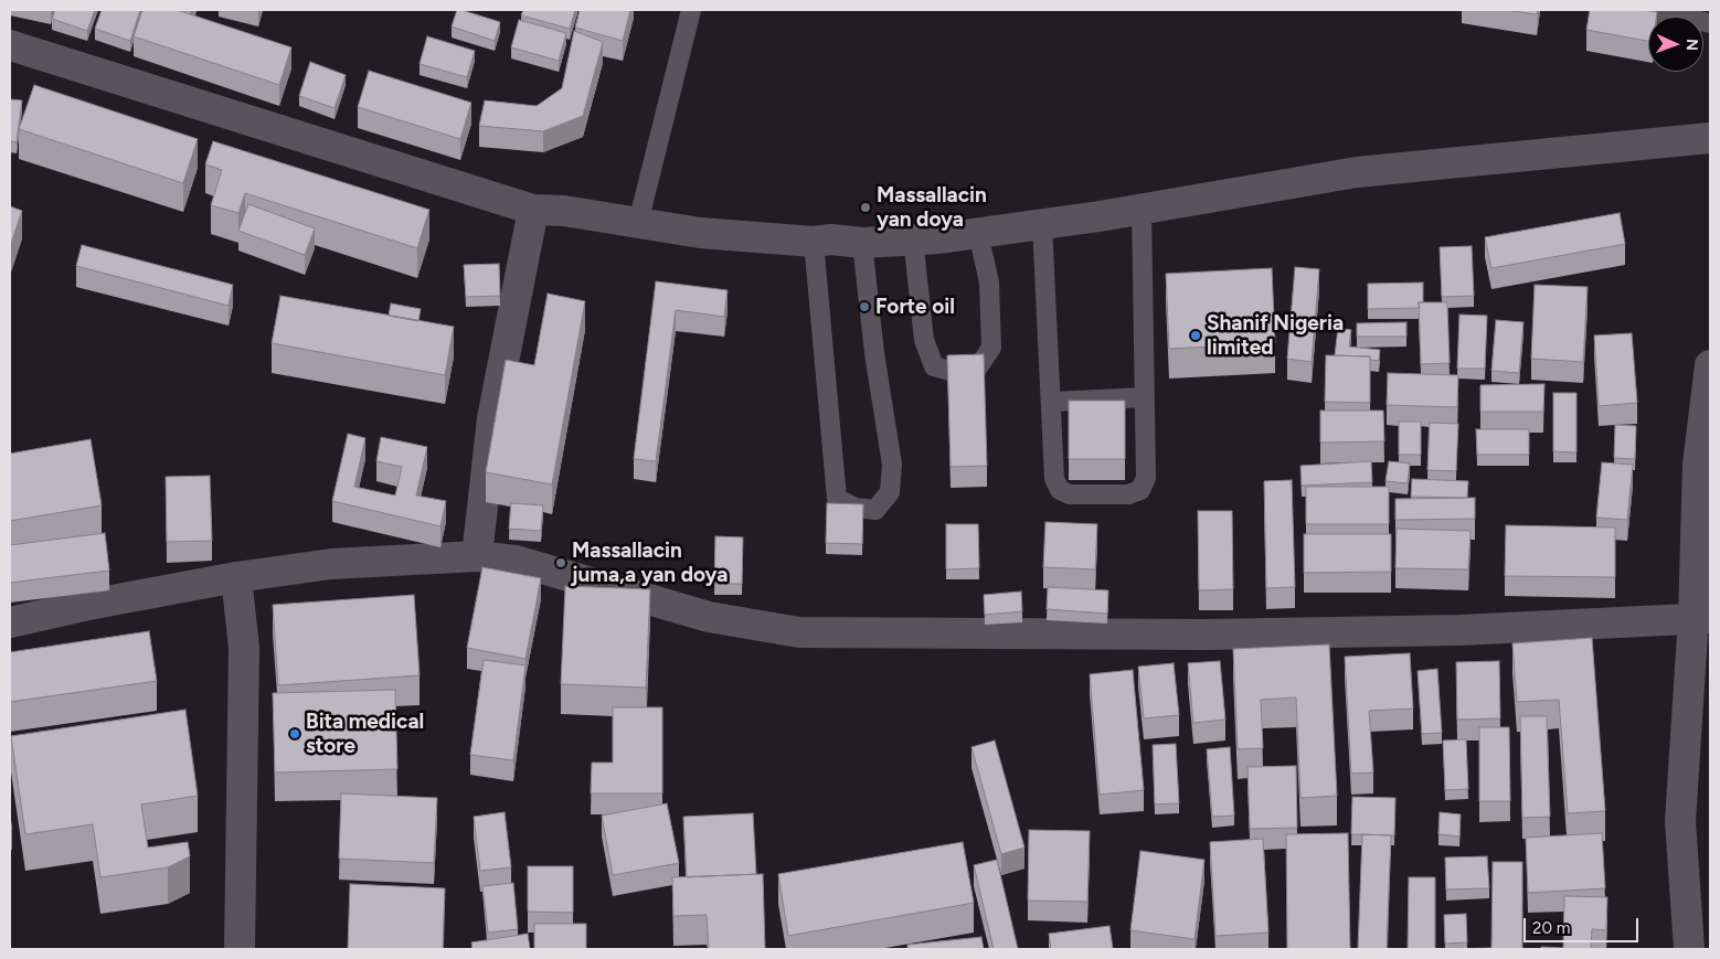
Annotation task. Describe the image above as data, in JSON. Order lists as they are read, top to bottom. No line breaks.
{"places":["Massallacin yan doya","Forte oil","Shanif Nigeria limited","Massallacin juma,a yan doya","Bita medical store"],"scale_bar":"20 m","north":"right"}
